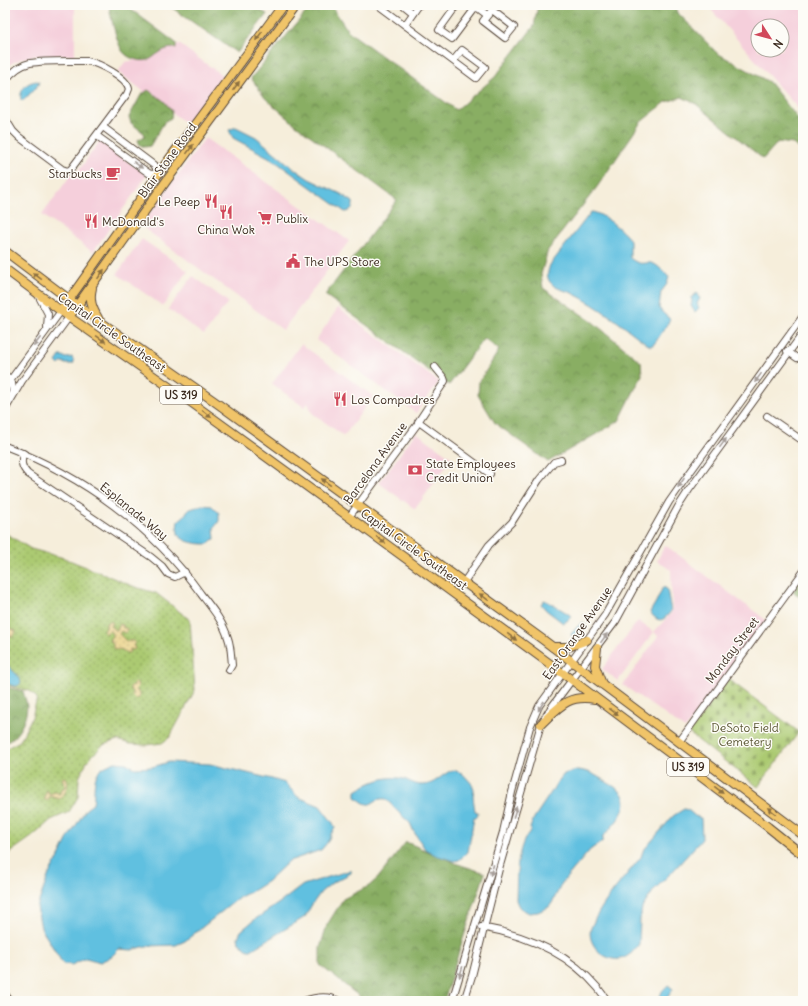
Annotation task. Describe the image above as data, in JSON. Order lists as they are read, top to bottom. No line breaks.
{"streets":{"main road":["Blair Stone Road","Capital Circle Southeast","US 319"],"street":["Barcelona Avenue","Esplanade Way","East Orange Avenue","Monday Street"]},"crossings":[["Blair Stone Road","Capital Circle Southeast"],["Capital Circle Southeast","Barcelona Avenue"],["Capital Circle Southeast","East Orange Avenue"],["Capital Circle Southeast","Monday Street"]],"parks":["DeSoto Field Cemetery"],"places":{"cafe":["Starbucks"],"restaurant":["Le Peep","China Wok","McDonald's","Los Compadres"],"supermarket":["Publix"],"public building":["The UPS Store"],"bank":["State Employees Credit Union"]},"north":"bottom right"}
